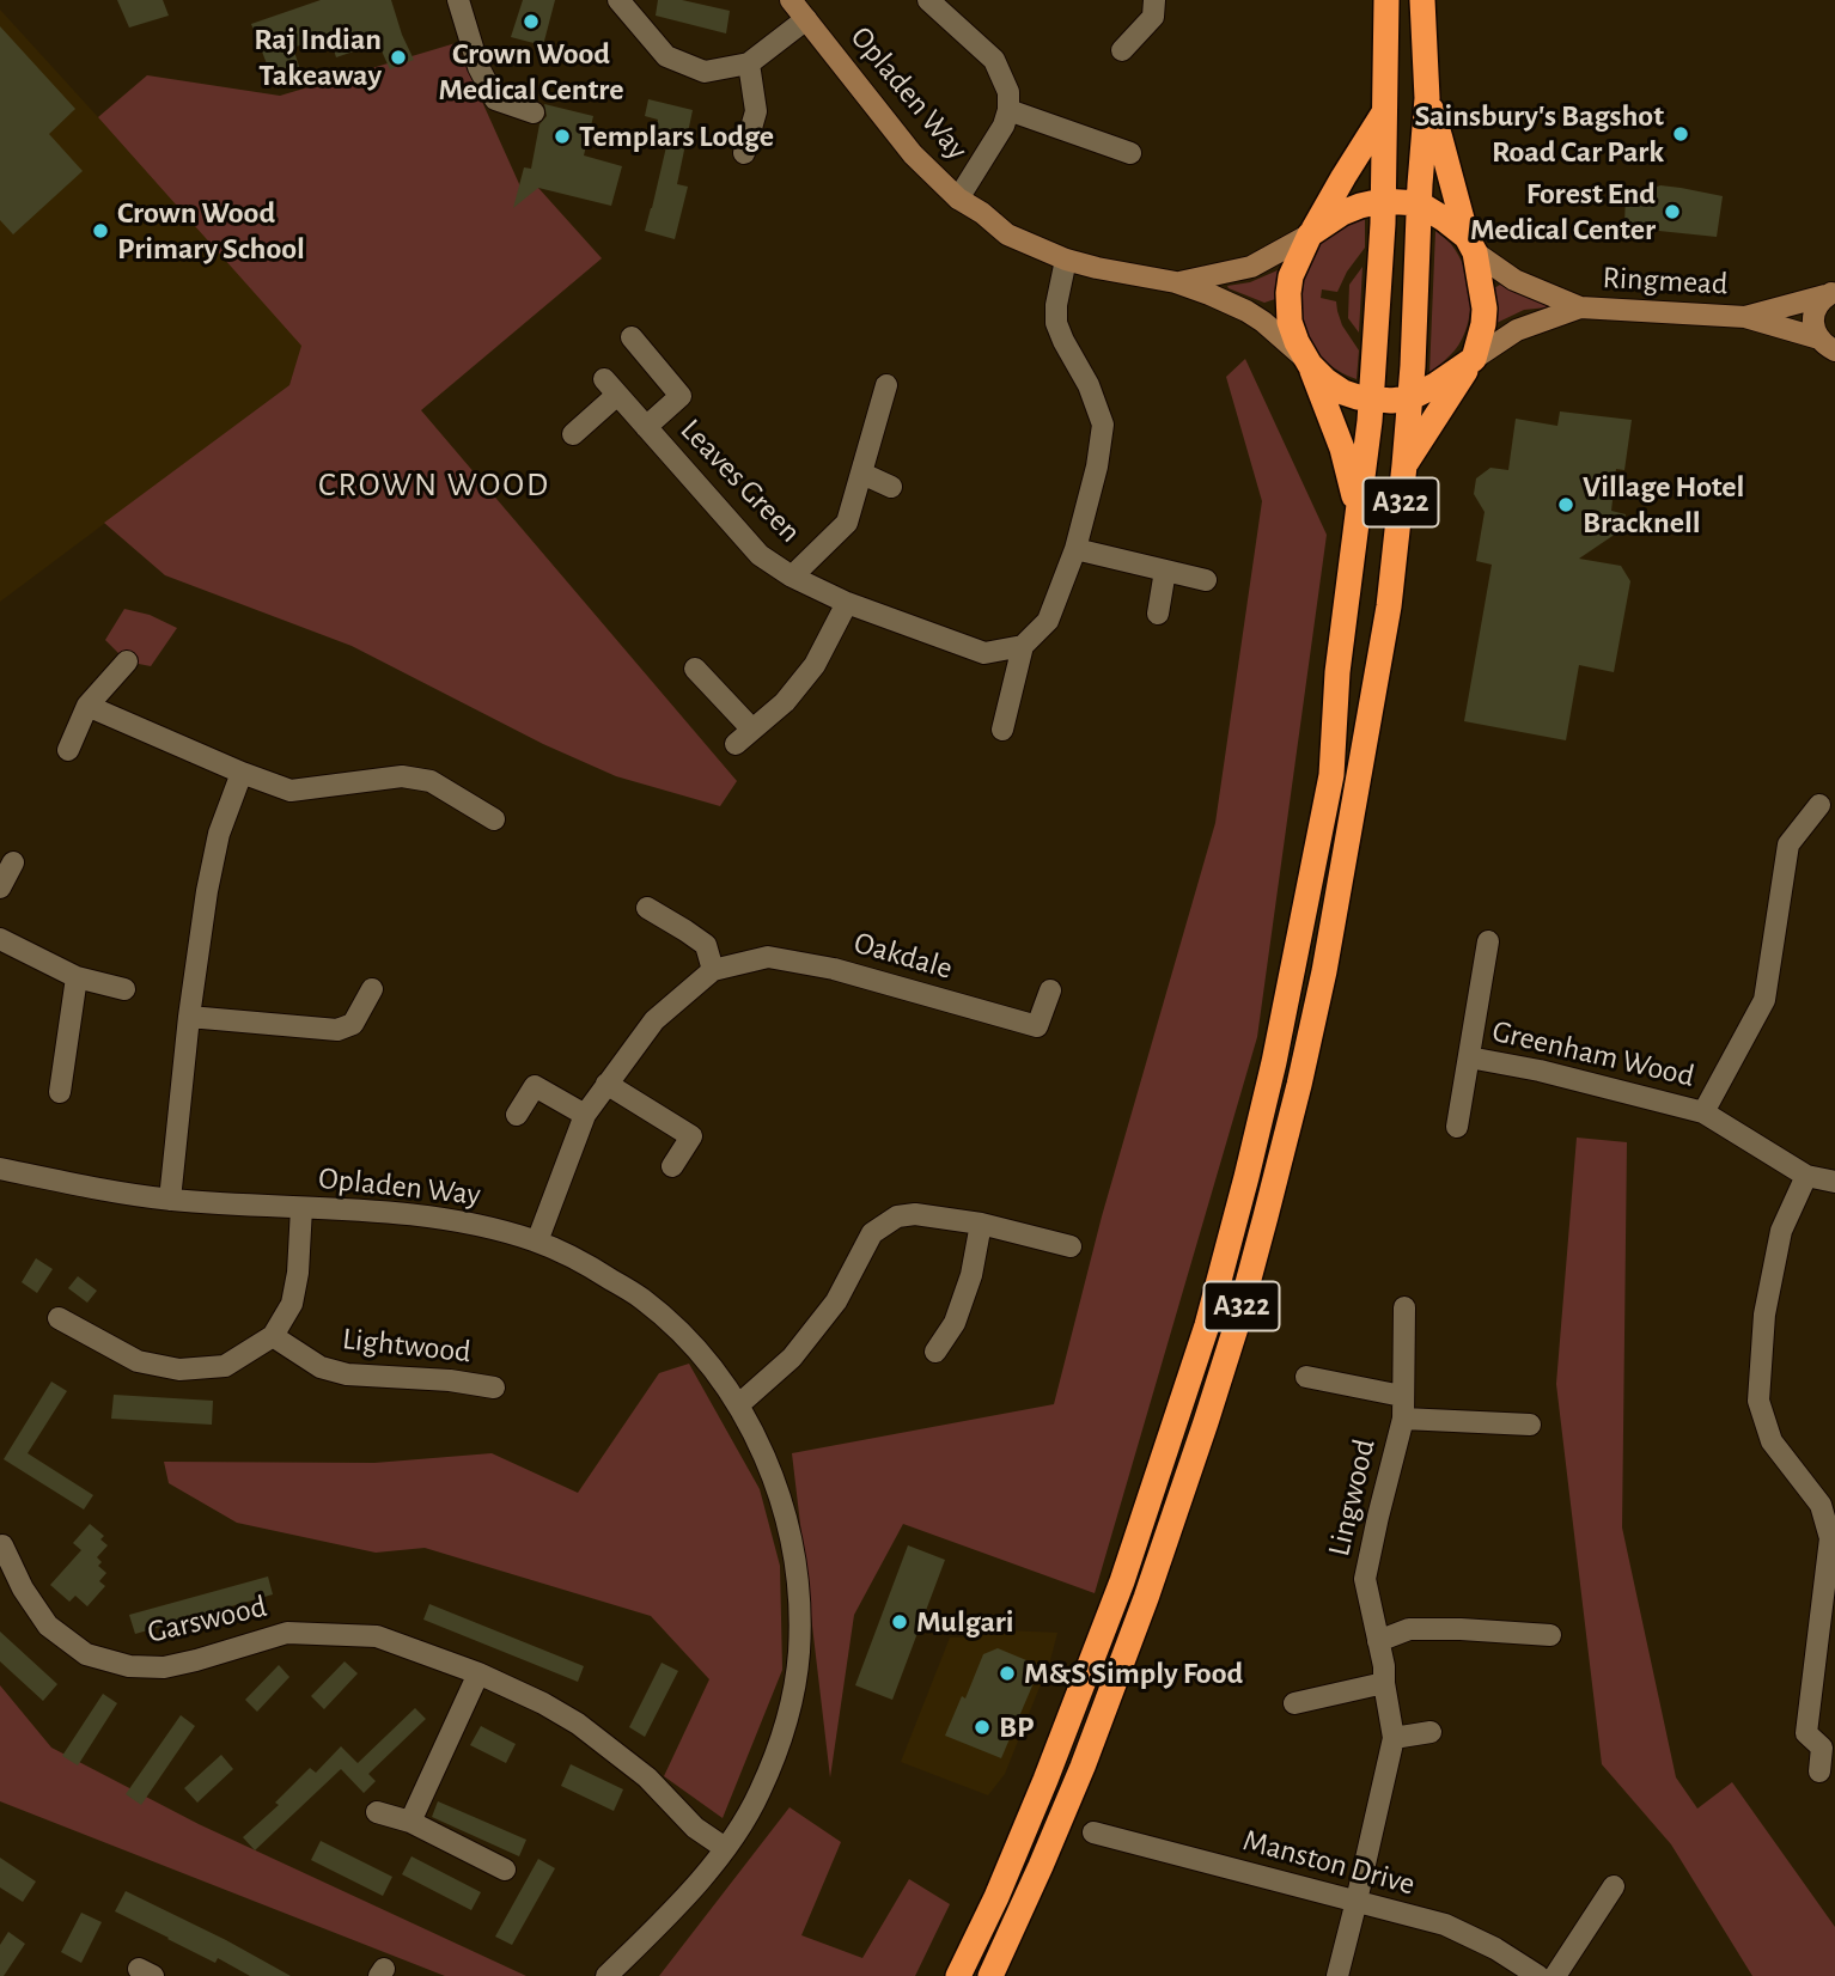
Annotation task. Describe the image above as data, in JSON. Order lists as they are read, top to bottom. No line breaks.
{"streets":{"highway":["A322"],"street":["Opladen Way","Ringmead","Leaves Green","Oakdale","Greenham Wood","Lightwood","Lingwood","Garswood","Manston Drive"]},"crossings":[["Opladen Way","A322"],["Opladen Way","Oakdale"],["Opladen Way","Garswood"],["Ringmead","A322"],["Lingwood","Manston Drive"]],"districts":["CROWN WOOD"],"places":["Crown Wood Medical Centre","Raj Indian Takeaway","Sainsbury's Bagshot Road Car Park","Templars Lodge","Forest End Medical Center","Crown Wood Primary School","Village Hotel Bracknell","Mulgari","M&S Simply Food","BP"]}
